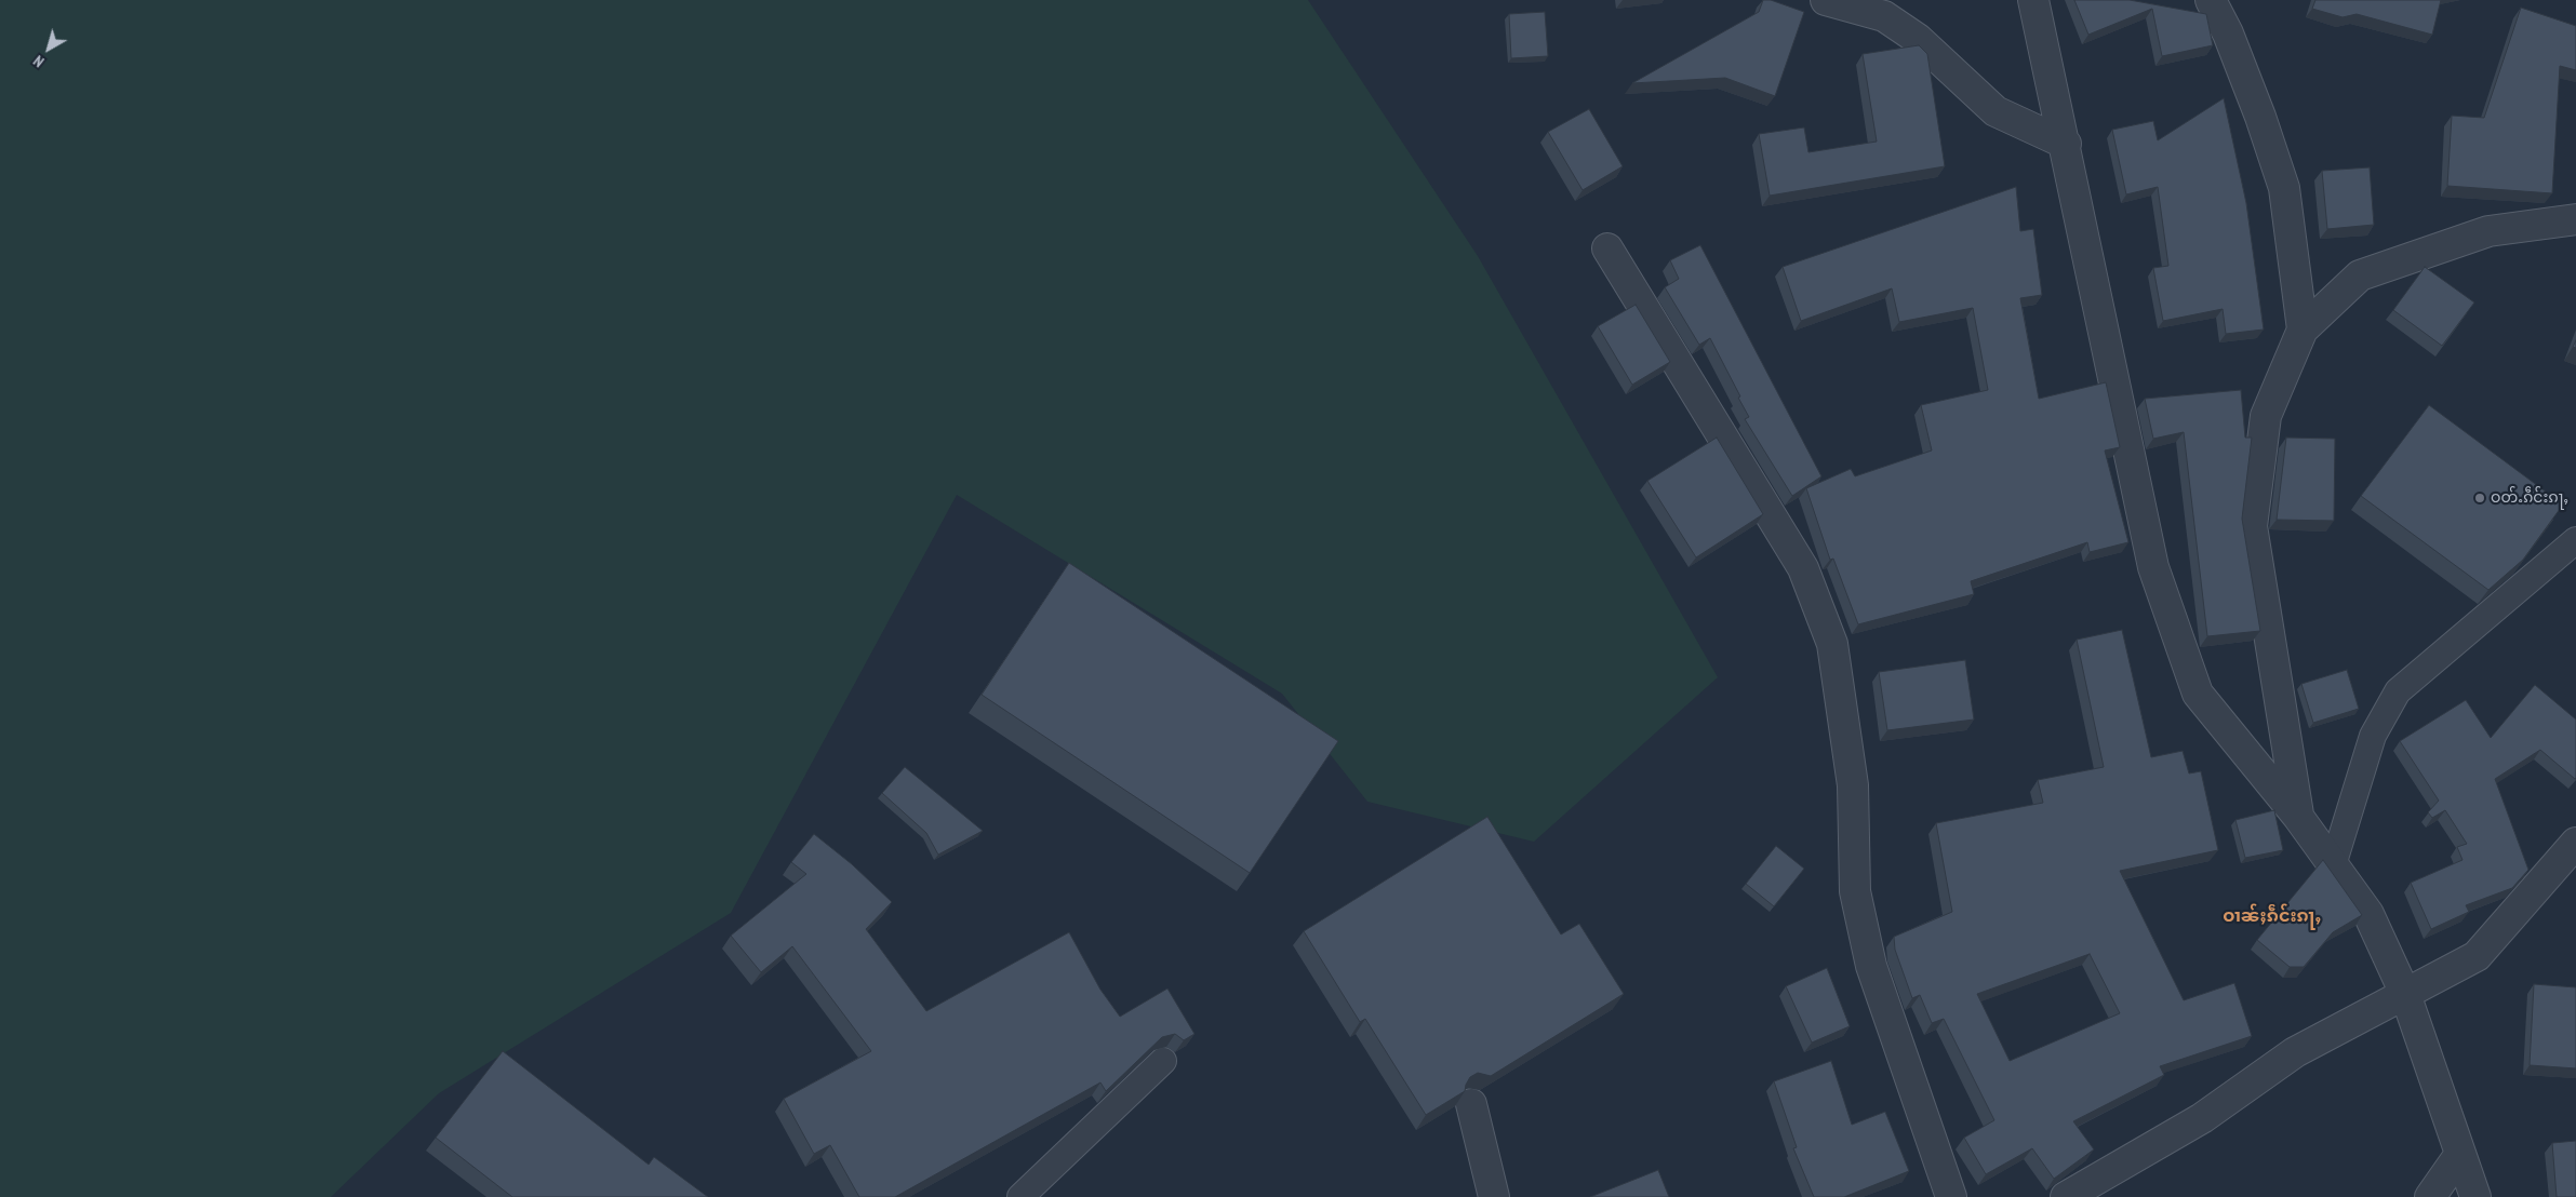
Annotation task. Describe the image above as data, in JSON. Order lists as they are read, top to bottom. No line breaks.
{"districts":["ဝၢၼ်ႈၵဵင်းၵႃႇ"],"places":["ဝတ်ႉၵဵင်းၵႃႇ"],"north":"bottom left"}
